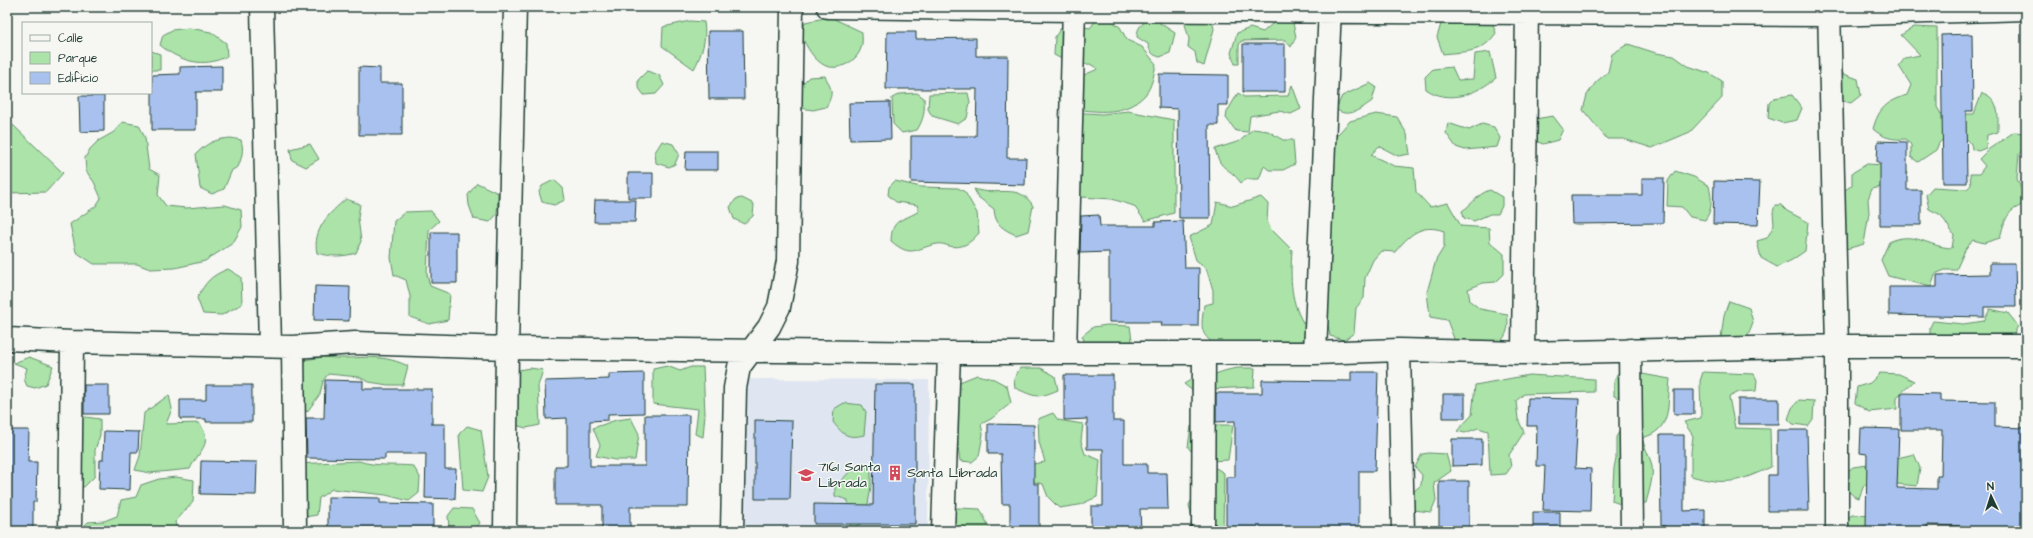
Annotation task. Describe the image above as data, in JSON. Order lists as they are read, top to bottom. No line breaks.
{"places":{"building":["Santa Librada"],"school or university":["7161 Santa Librada"]},"legend":["Calle","Parque","Edificio"],"north":"top"}
